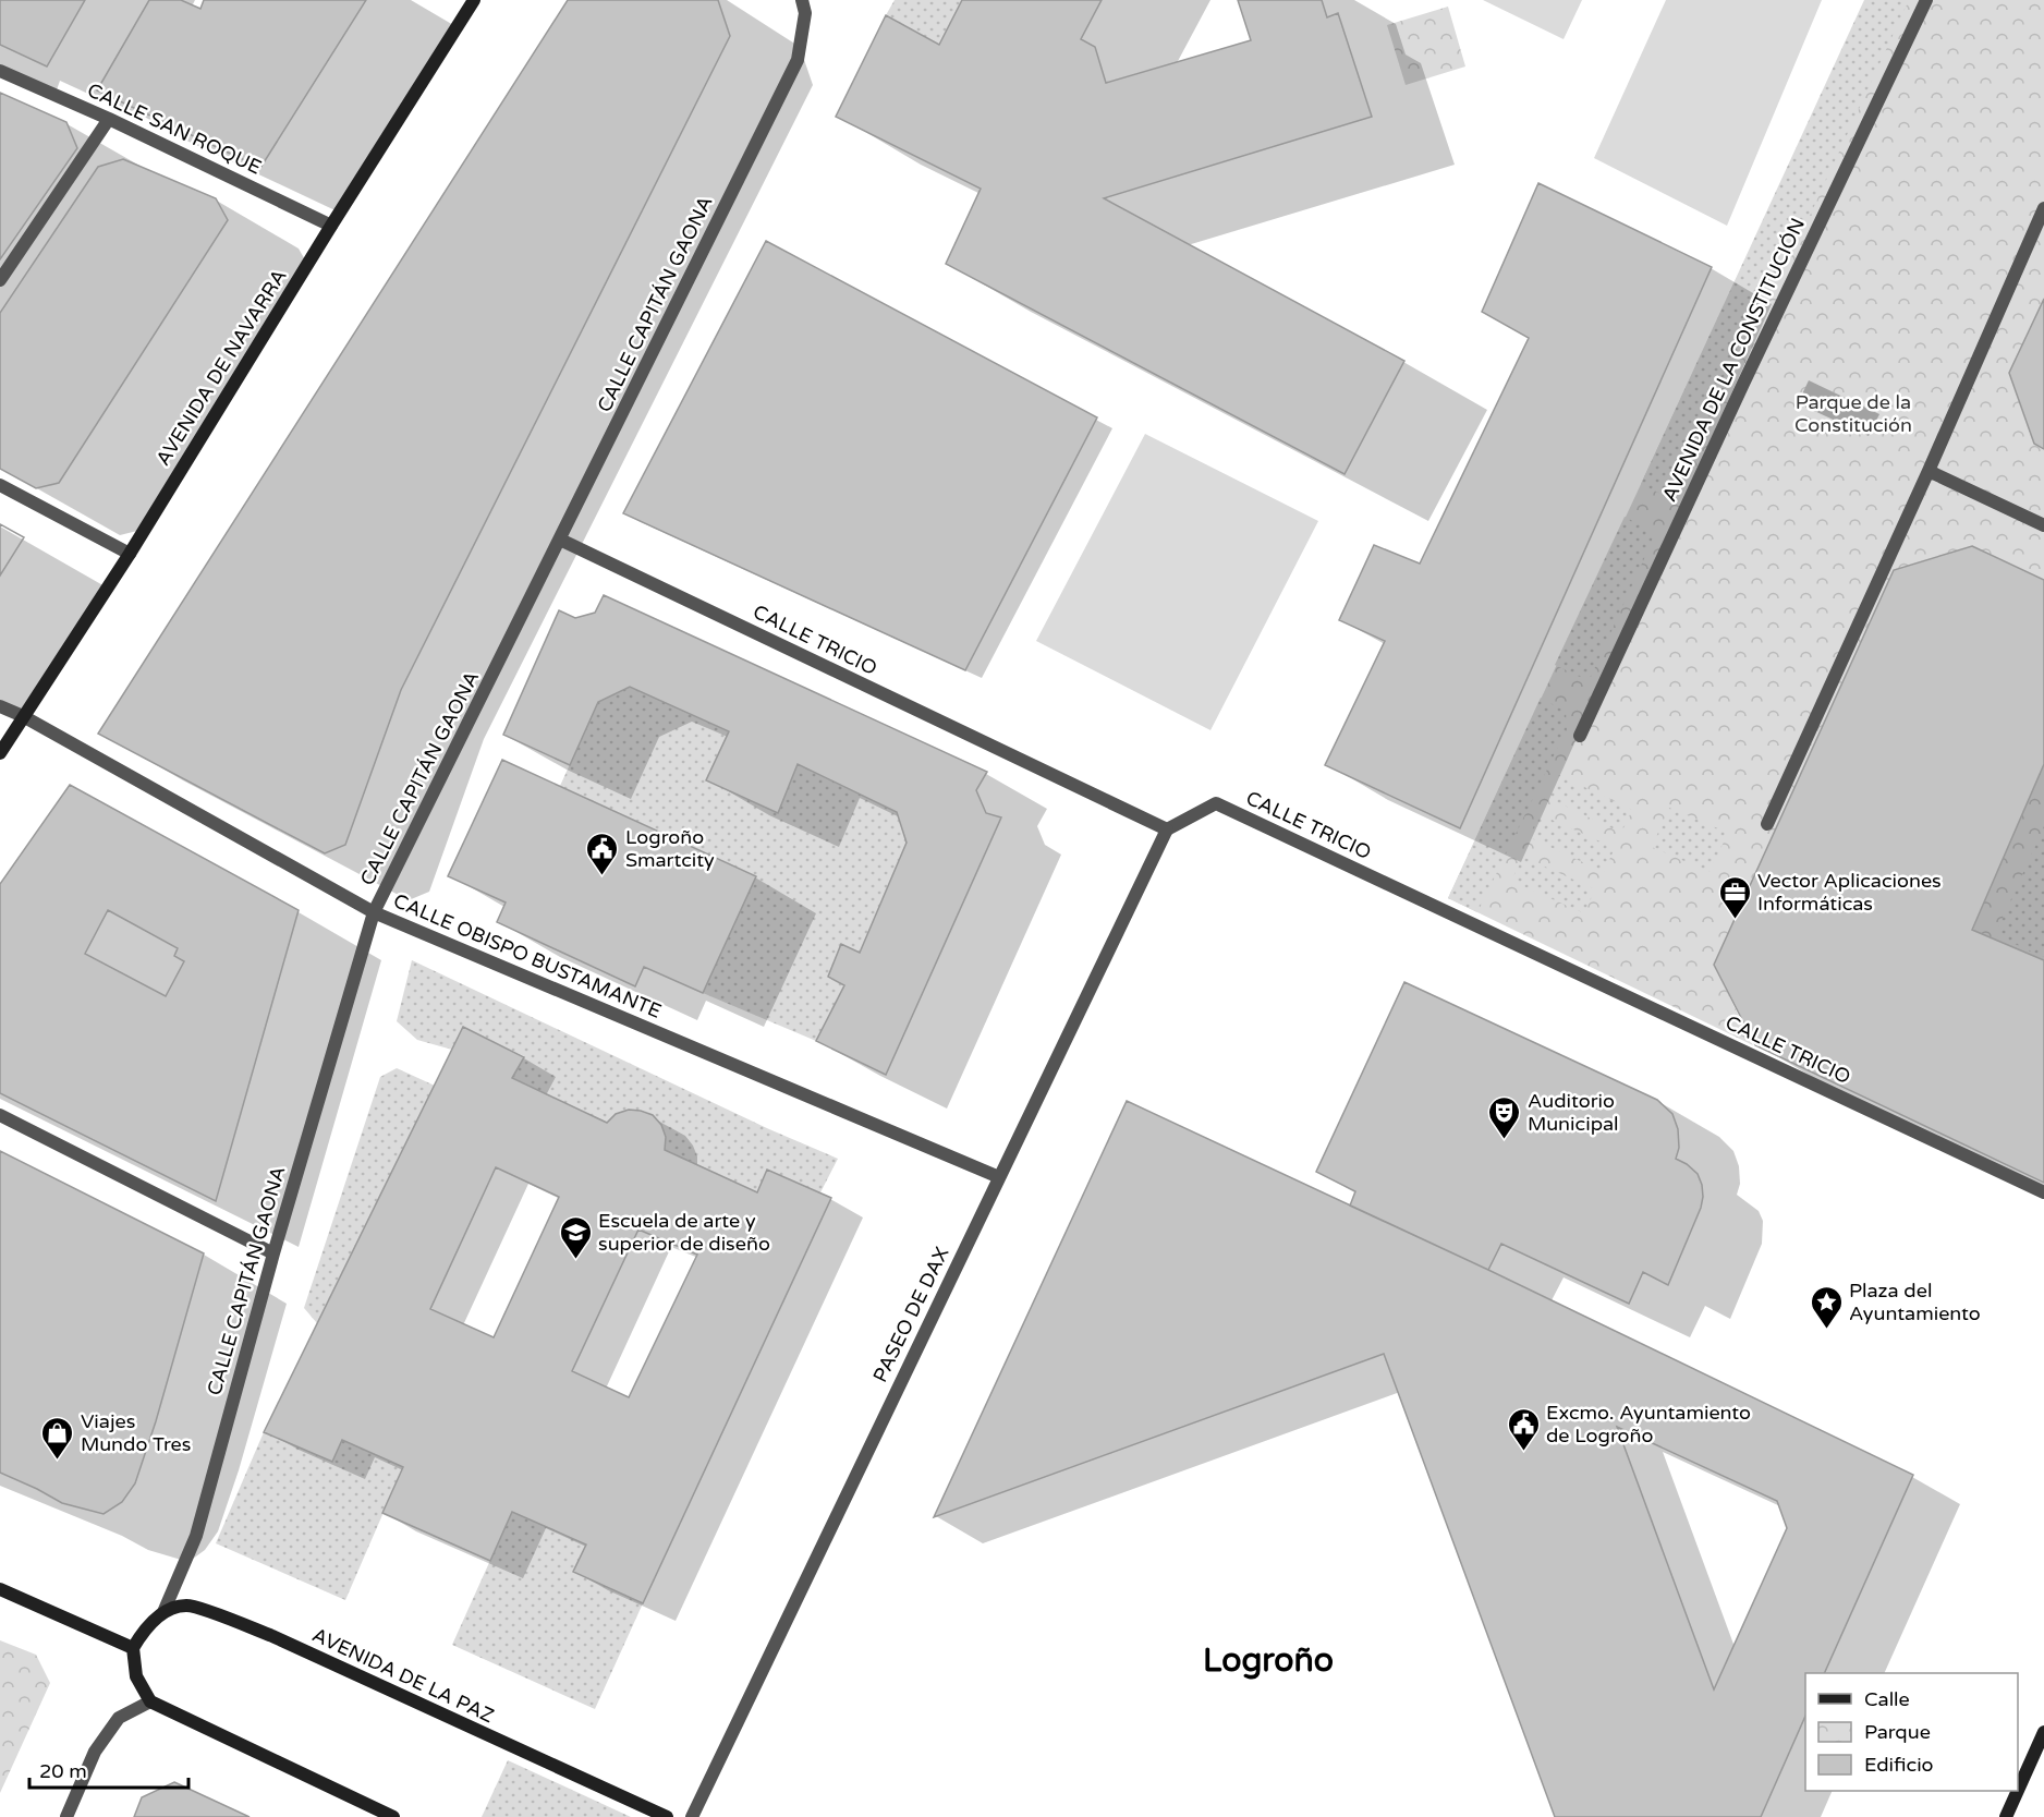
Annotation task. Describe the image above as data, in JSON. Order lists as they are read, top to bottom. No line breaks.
{"streets":{"main road":["AVENIDA DE NAVARRA","AVENIDA DE LA PAZ"],"street":["CALLE SAN ROQUE","CALLE CAPITÁN GAONA","AVENIDA DE LA CONSTITUCIÓN","CALLE TRICIO","CALLE OBISPO BUSTAMANTE","PASEO DE DAX"]},"crossings":[["CALLE SAN ROQUE","AVENIDA DE NAVARRA"],["CALLE CAPITÁN GAONA","CALLE TRICIO"],["CALLE CAPITÁN GAONA","CALLE OBISPO BUSTAMANTE"],["CALLE CAPITÁN GAONA","AVENIDA DE LA PAZ"],["AVENIDA DE NAVARRA","CALLE OBISPO BUSTAMANTE"],["CALLE TRICIO","PASEO DE DAX"],["CALLE OBISPO BUSTAMANTE","PASEO DE DAX"]],"districts":["Logroño"],"parks":["Parque de la Constitución"],"places":{"public building":["Logroño Smartcity","Excmo. Ayuntamiento de Logroño"],"office":["Vector Aplicaciones Informáticas"],"theatre":["Auditorio Municipal"],"school or university":["Escuela de arte y superior de diseño"],"place":["Plaza del Ayuntamiento"],"shop":["Viajes Mundo Tres"]},"legend":["Calle","Parque","Edificio"],"scale_bar":"20 m"}
